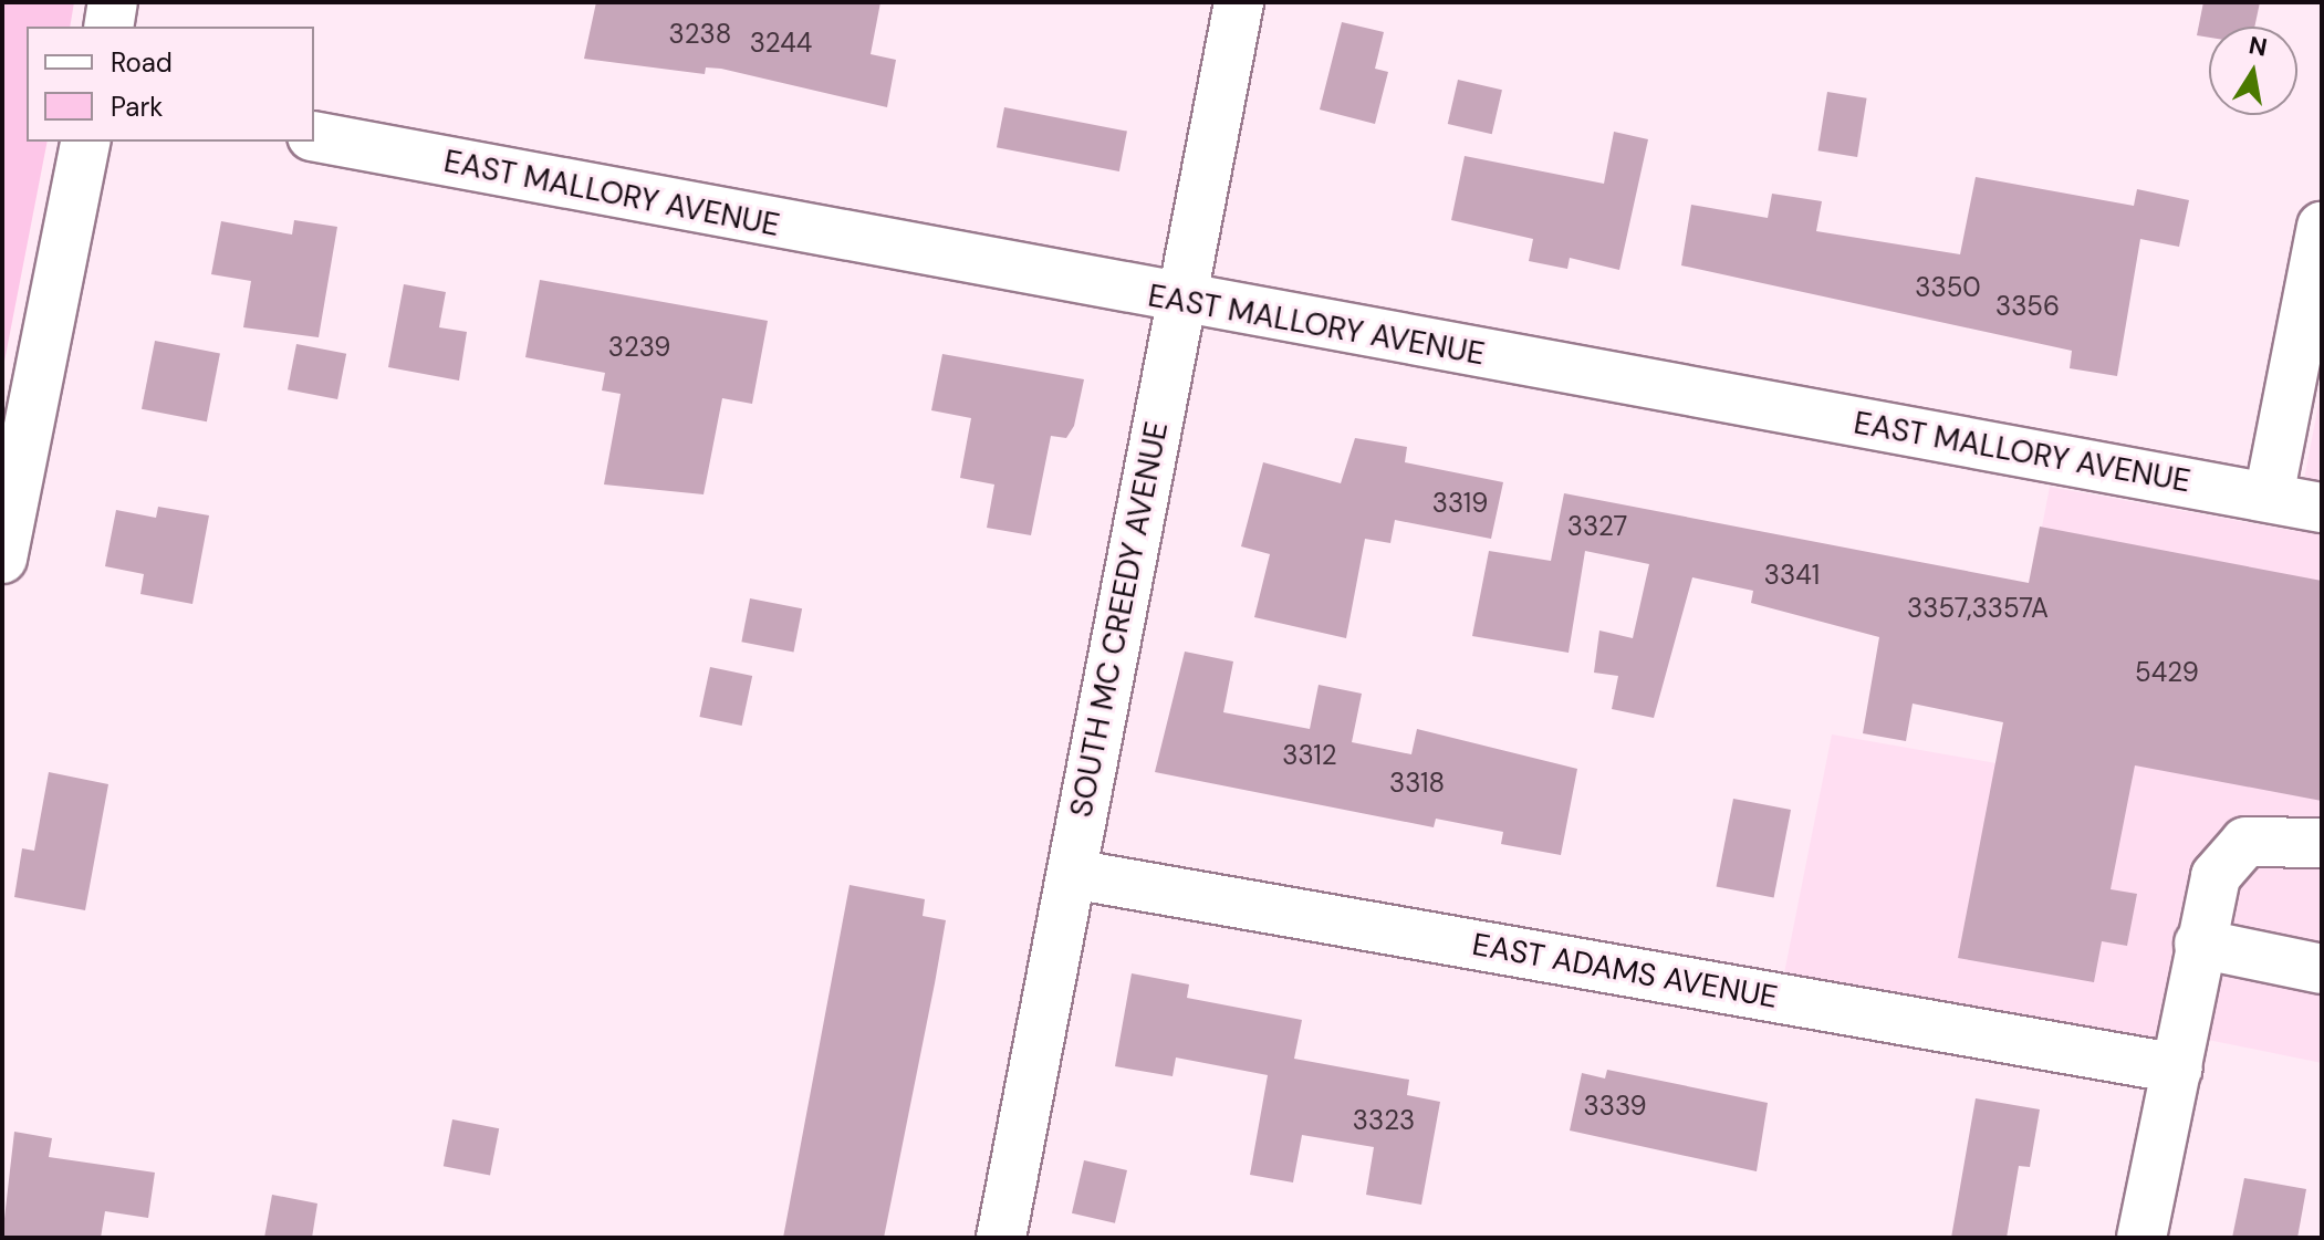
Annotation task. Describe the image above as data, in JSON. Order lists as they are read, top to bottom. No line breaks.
{"streets":{"street":["EAST MALLORY AVENUE","SOUTH MC CREEDY AVENUE","EAST ADAMS AVENUE"]},"crossings":[["EAST MALLORY AVENUE","SOUTH MC CREEDY AVENUE"],["SOUTH MC CREEDY AVENUE","EAST ADAMS AVENUE"]],"house_numbers":["3238","3244","3350","3356","3239","3319","3327","3341","3357,3357A","5429","3312","3318","3339","3323"],"legend":["Road","Park"],"north":"top"}
